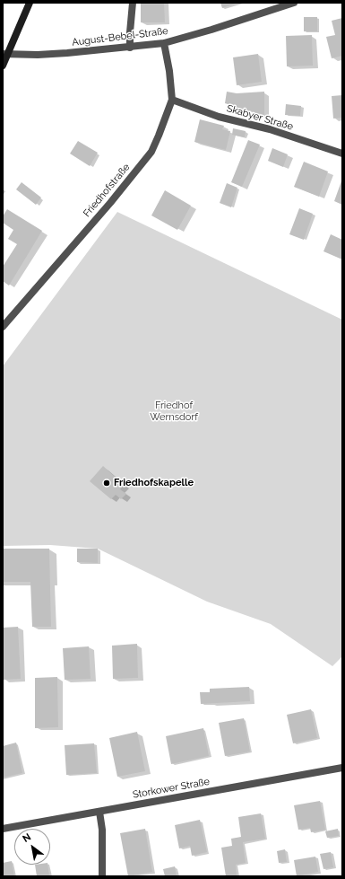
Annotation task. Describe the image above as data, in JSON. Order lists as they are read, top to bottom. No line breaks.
{"streets":{"street":["August-Bebel-Straße","Skabyer Straße","Friedhofstraße","Storkower Straße"]},"crossings":[["August-Bebel-Straße","Friedhofstraße"],["Skabyer Straße","Friedhofstraße"]],"parks":["Friedhof Wernsdorf"],"places":["Friedhofskapelle"],"north":"top left"}
